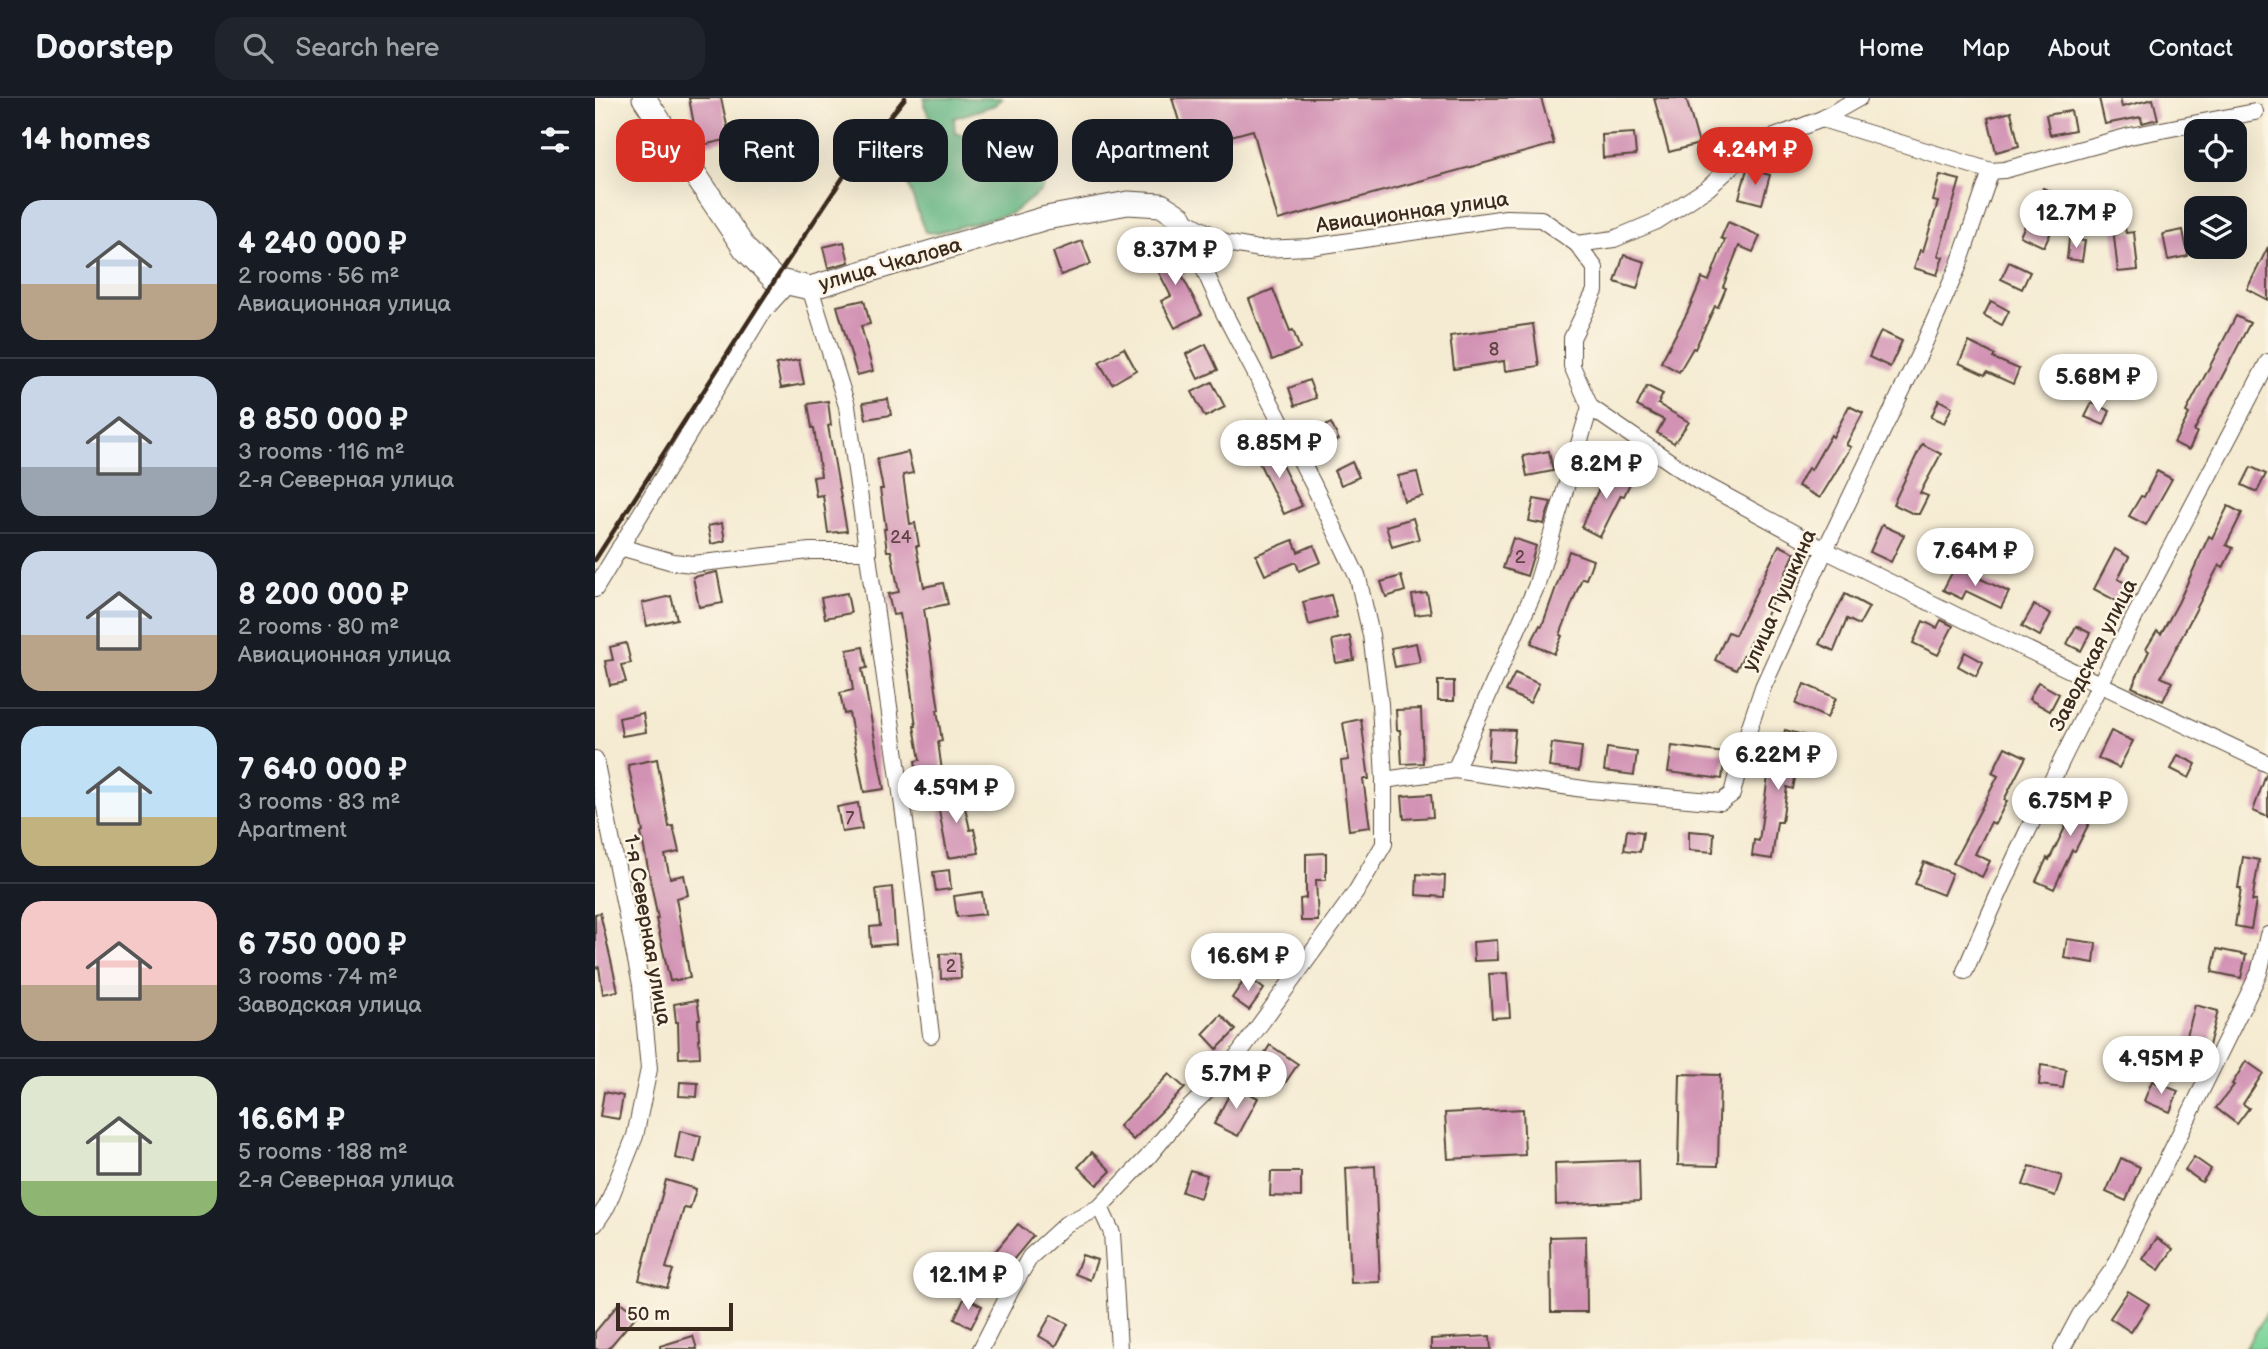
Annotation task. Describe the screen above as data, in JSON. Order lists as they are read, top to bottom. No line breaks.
{"streets":{"street":["Авиационная улица","улица Чкалова","улица Пушкина","Заводская улица","1-я Северная улица"]},"crossings":[["Авиационная улица","улица Чкалова"]],"house_numbers":["8","24","2","7","2"],"scale_bar":"50 m","page":{"header":"Doorstep","search":"Search here","nav":["Home","Map","About","Contact"],"heading":"14 homes","chip":["Buy","Rent","Filters","New","Apartment"],"price":["4.24M ₽","12.7M ₽","8.37M ₽","5.68M ₽","8.85M ₽","8.2M ₽","7.64M ₽","6.22M ₽","4.59M ₽","6.75M ₽","16.6M ₽","4.95M ₽","5.7M ₽","12.1M ₽"],"list":[{"name":"4 240 000 ₽","note":"2 rooms · 56 m² · Авиационная улица"},{"name":"8 850 000 ₽","note":"3 rooms · 116 m² · 2-я Северная улица"},{"name":"8 200 000 ₽","note":"2 rooms · 80 m² · Авиационная улица"},{"name":"7 640 000 ₽","note":"3 rooms · 83 m² · Apartment"},{"name":"6 750 000 ₽","note":"3 rooms · 74 m² · Заводская улица"},{"name":"16.6M ₽","note":"5 rooms · 188 m² · 2-я Северная улица"}],"scale":"50 m"}}
